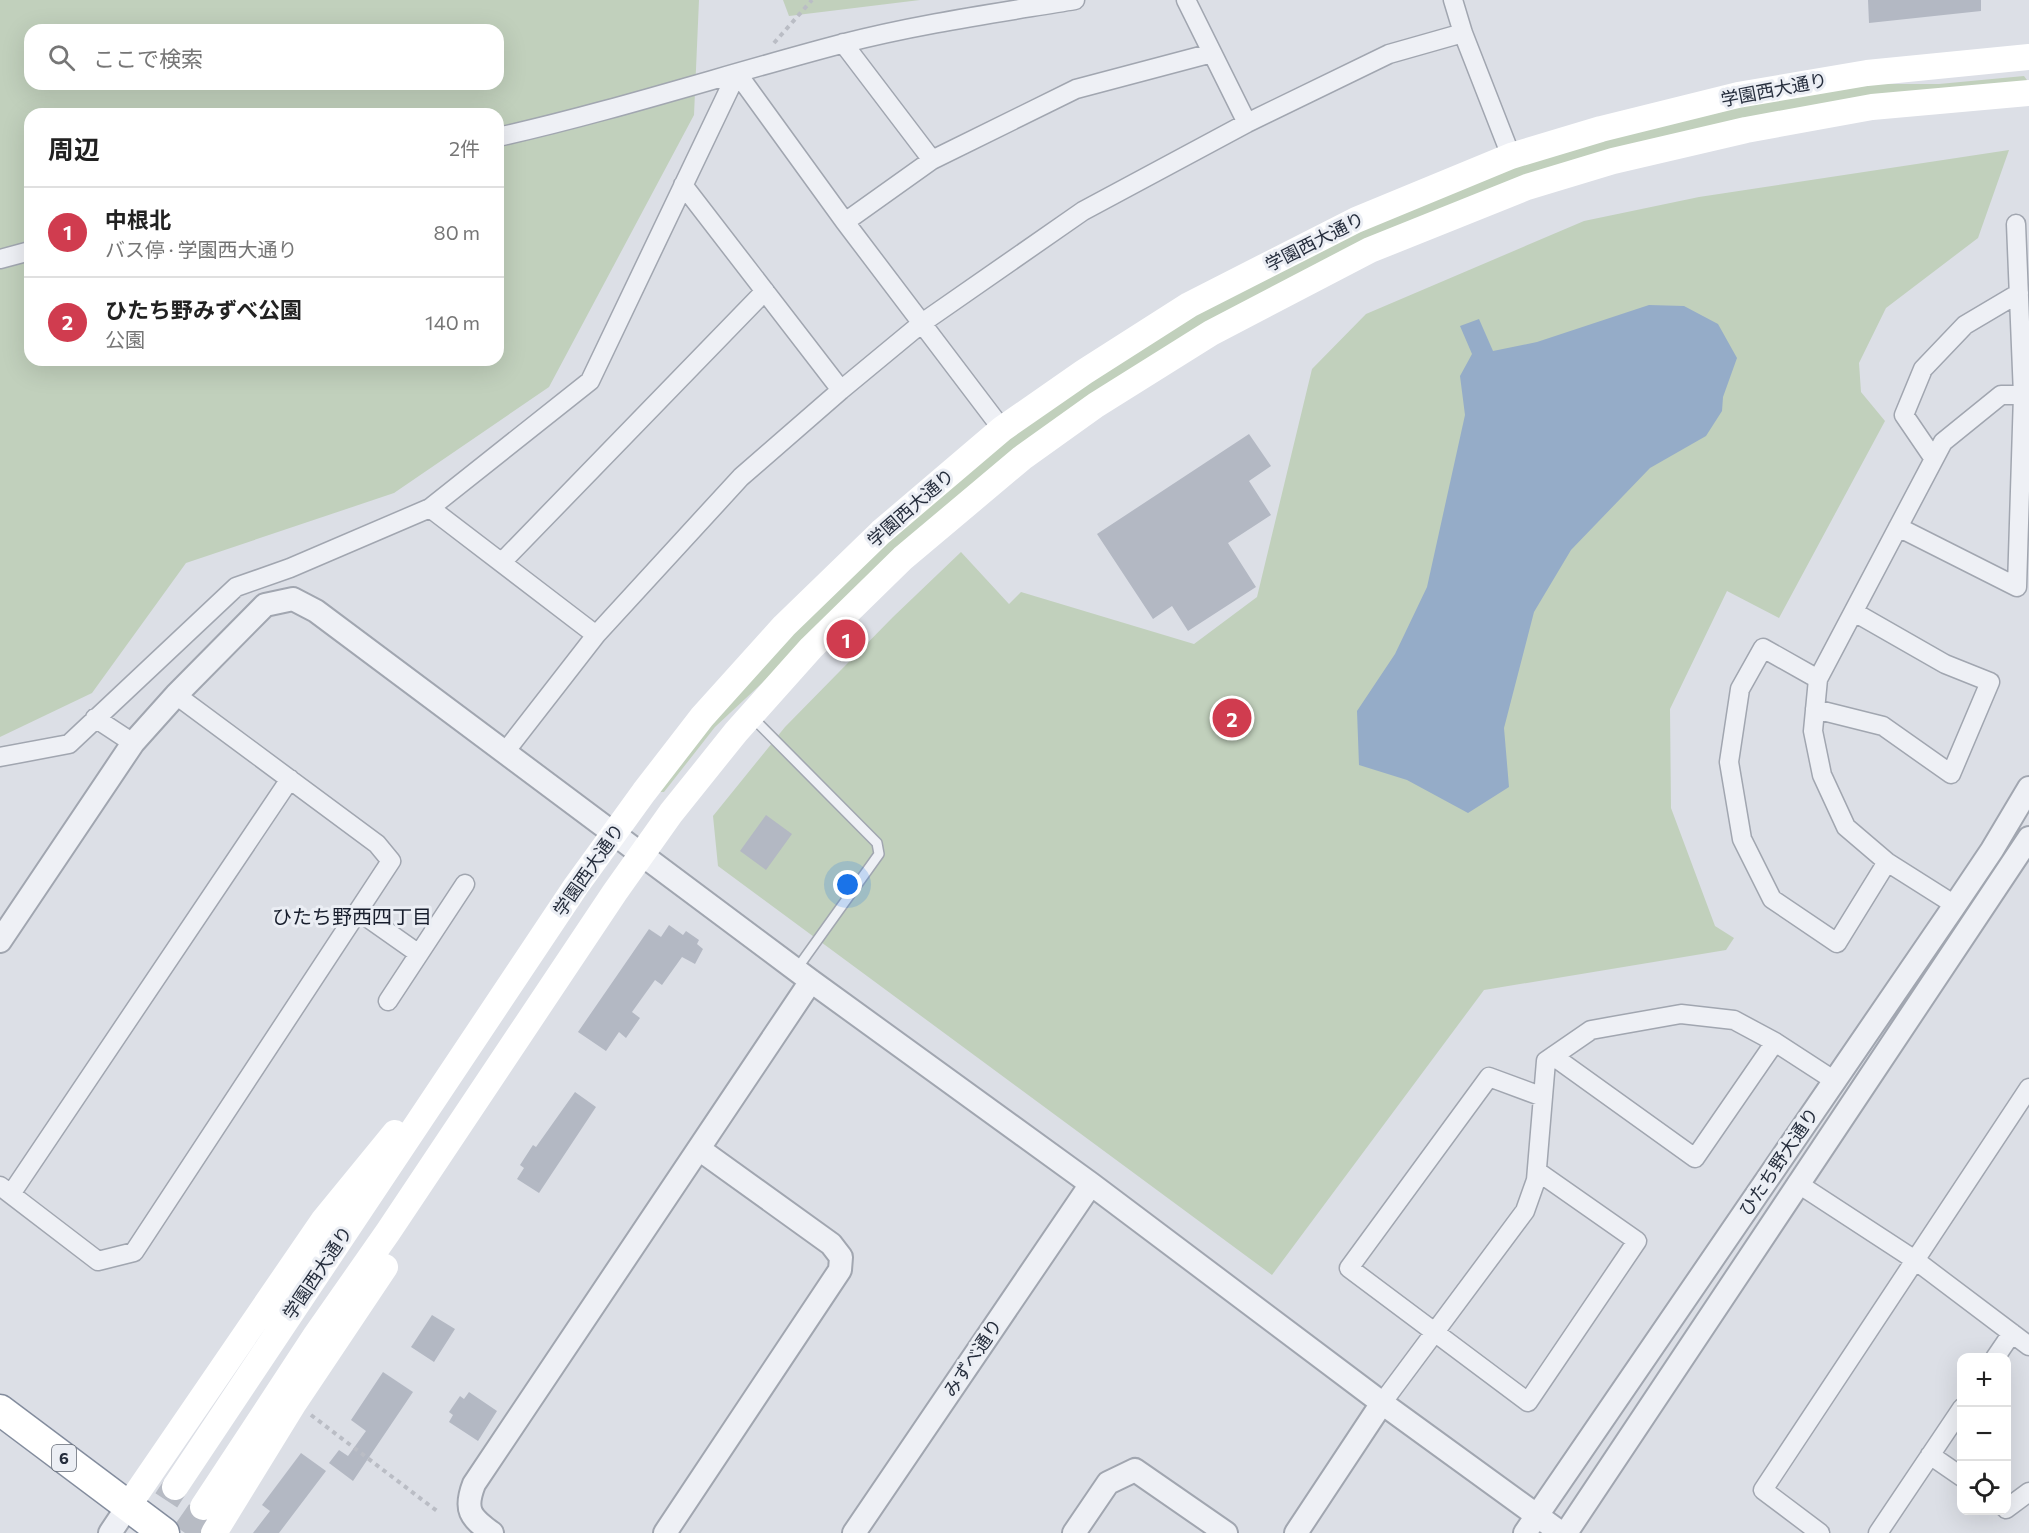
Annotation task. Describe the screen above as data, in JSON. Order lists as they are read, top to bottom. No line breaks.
{"streets":{"highway":["6"],"main road":["学園西大通り"],"street":["ひたち野大通り","みずべ通り"]},"districts":["ひたち野西四丁目"],"page":{"search":"ここで検索","heading":["周辺","2件"],"list":[{"mark":"1","name":"中根北","note":"バス停 · 学園西大通り","value":"80 m"},{"mark":"2","name":"ひたち野みずべ公園","note":"公園","value":"140 m"}],"pins":["1","2"],"map_buttons":["+","−"]}}
